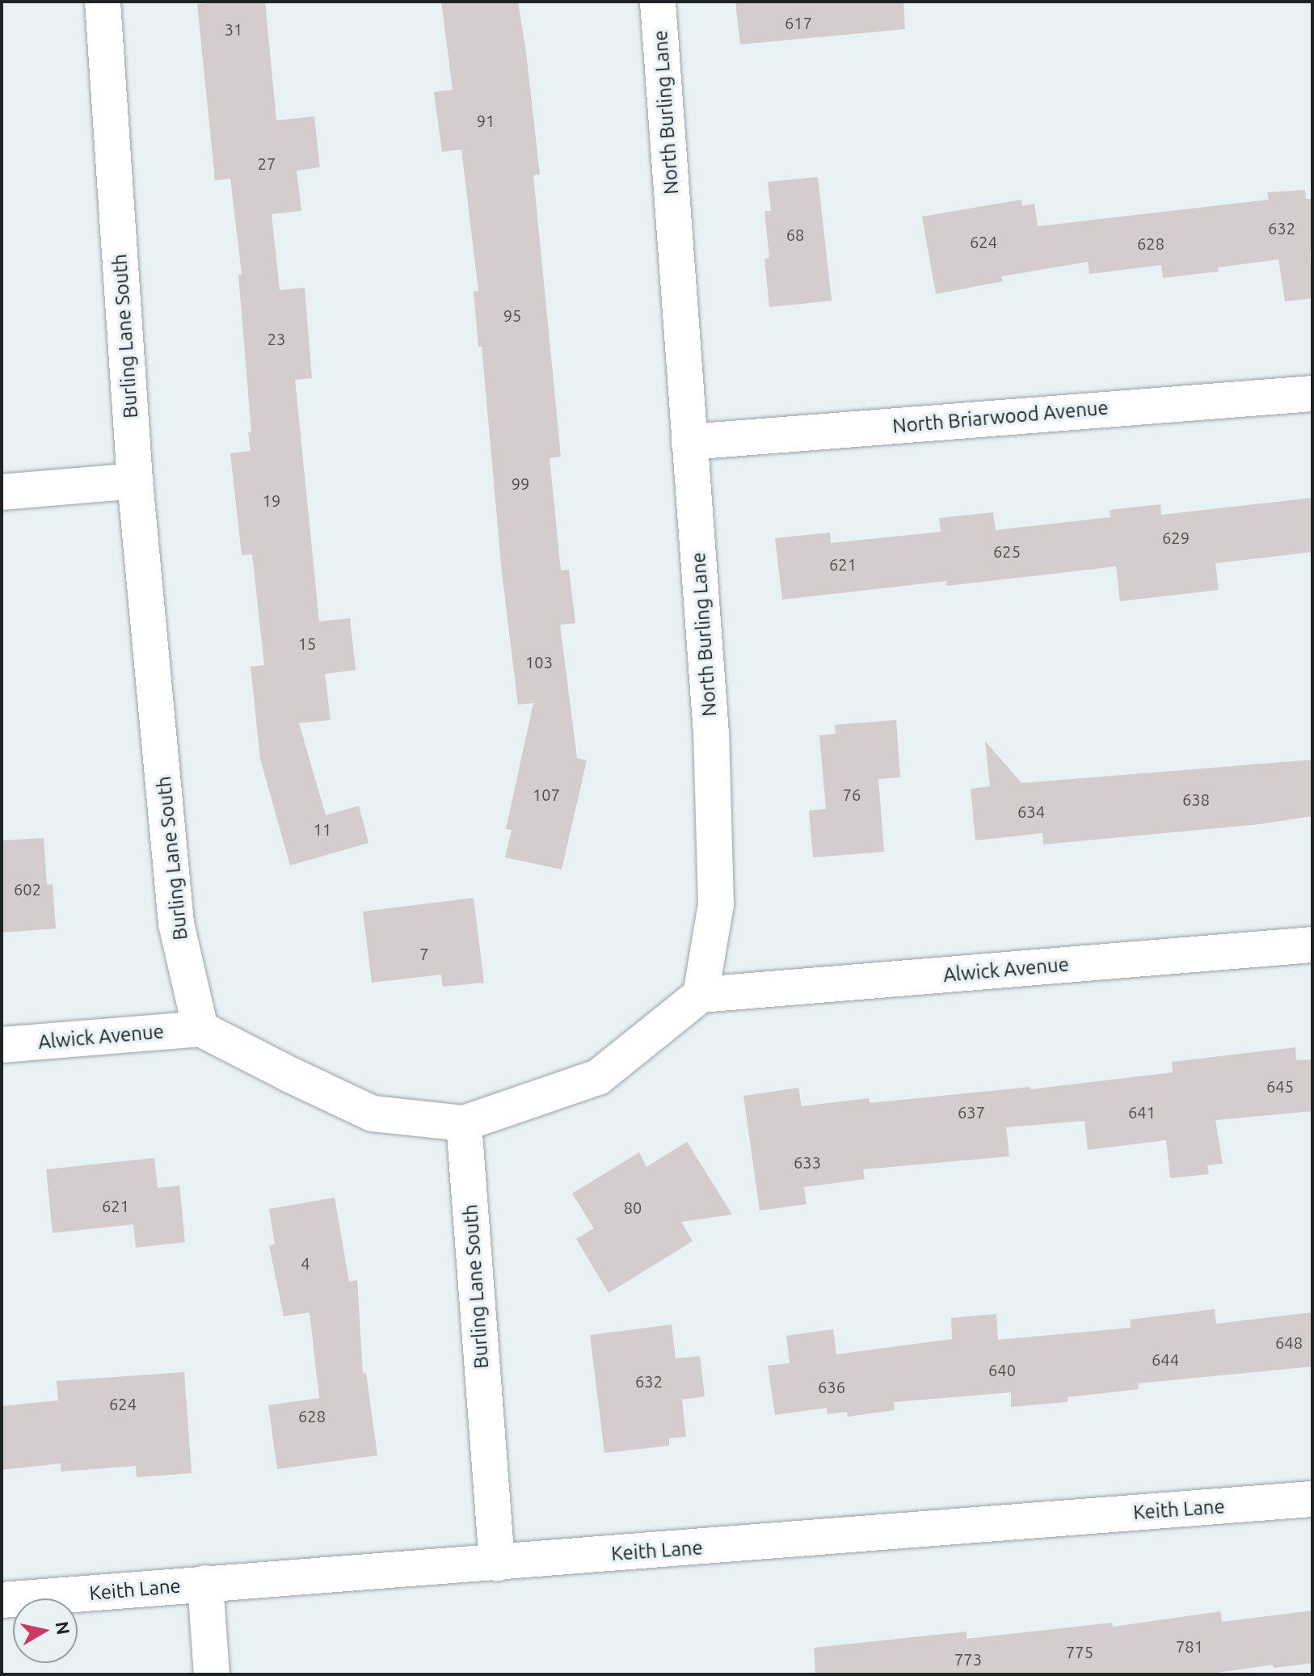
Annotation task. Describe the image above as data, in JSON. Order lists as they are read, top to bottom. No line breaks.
{"streets":{"street":["North Burling Lane","Burling Lane South","North Briarwood Avenue","Alwick Avenue","Keith Lane"]},"crossings":[["North Burling Lane","North Briarwood Avenue"],["North Burling Lane","Alwick Avenue"],["Burling Lane South","Alwick Avenue"],["Burling Lane South","Keith Lane"]],"house_numbers":["617","31","91","27","632","68","624","628","95","23","99","19","629","625","621","15","103","107","76","638","634","11","602","7","645","637","641","633","621","80","4","648","644","640","632","636","624","628","781","775","773"],"north":"right"}
